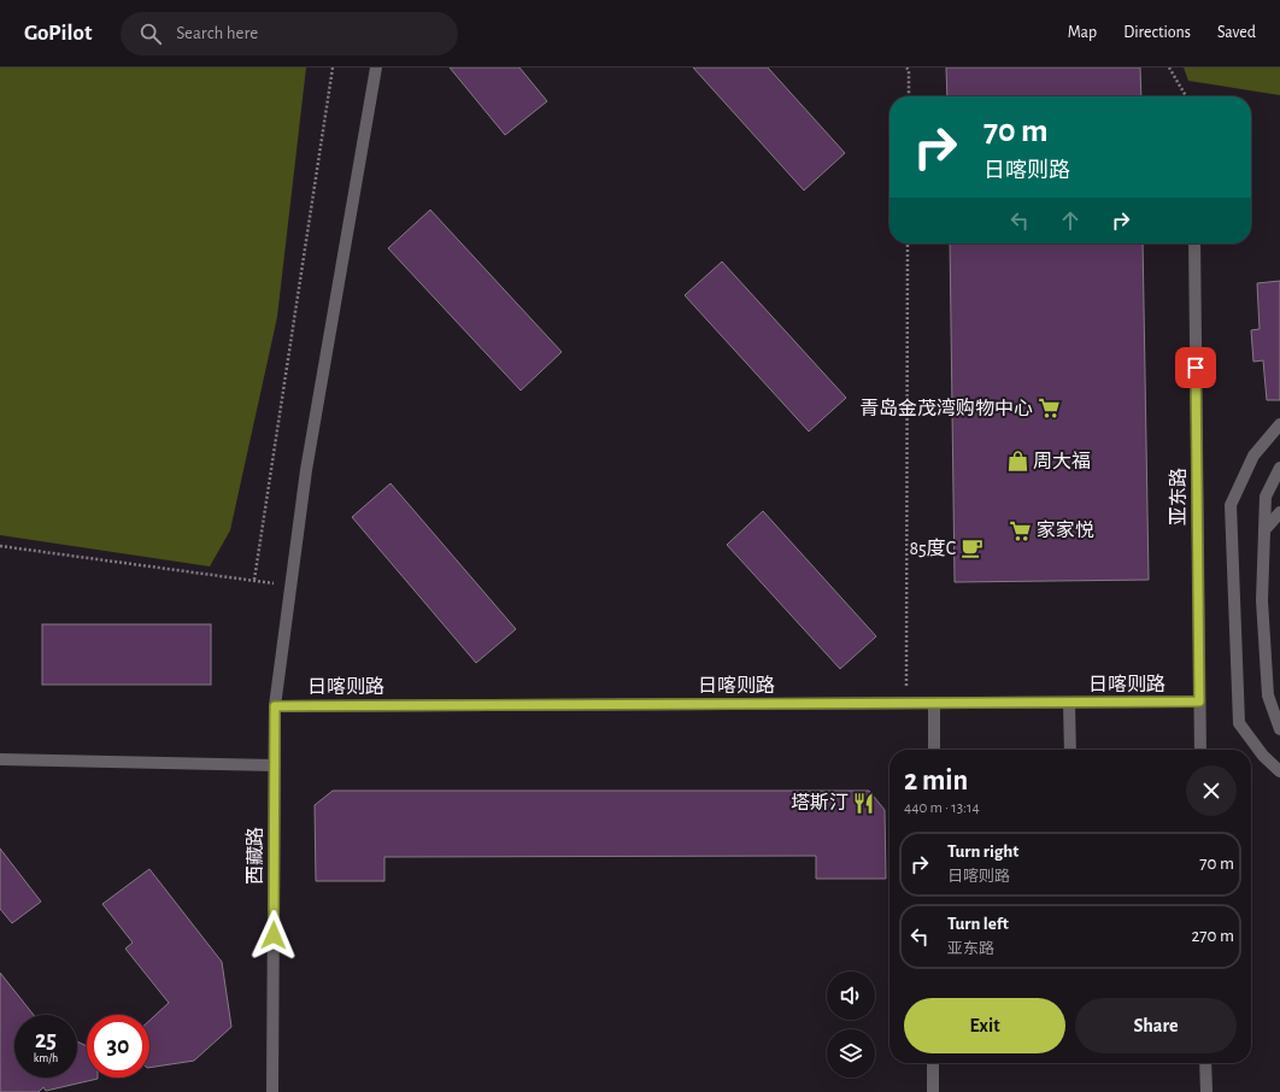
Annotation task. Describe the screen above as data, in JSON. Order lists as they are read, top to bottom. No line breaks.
{"streets":{"street":["亚东路","日喀则路","西藏路"]},"crossings":[["亚东路","日喀则路"],["日喀则路","西藏路"]],"places":{"supermarket":["青岛金茂湾购物中心","家家悦"],"shop":["周大福"],"cafe":["85度C"],"restaurant":["塔斯汀"]},"page":{"header":"GoPilot","search":"Search here","nav":["Map","Directions","Saved"],"turn":["70 m","日喀则路"],"heading":["2 min","440 m · 13:14"],"list":[{"name":"Turn right","note":"日喀则路","value":"70 m"},{"name":"Turn left","note":"亚东路","value":"270 m"}],"buttons":["Exit","Share"],"speed":"25 km/h","limit":"30"}}
